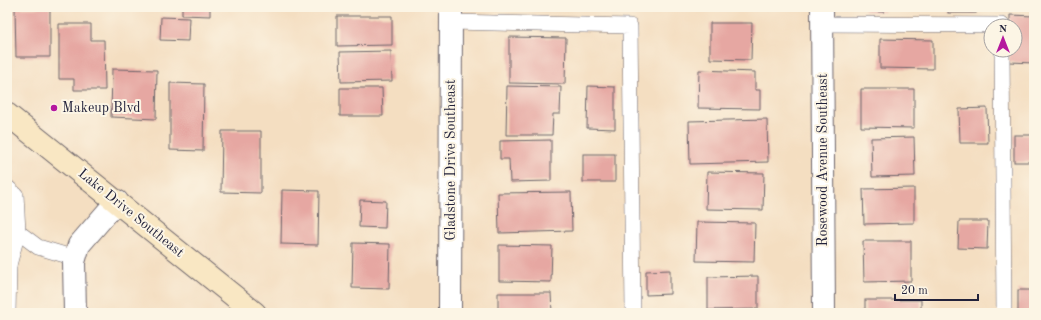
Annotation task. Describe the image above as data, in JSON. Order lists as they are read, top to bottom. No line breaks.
{"streets":{"main road":["Lake Drive Southeast"],"street":["Gladstone Drive Southeast","Rosewood Avenue Southeast"]},"places":["Makeup Blvd"],"scale_bar":"20 m","north":"top"}
